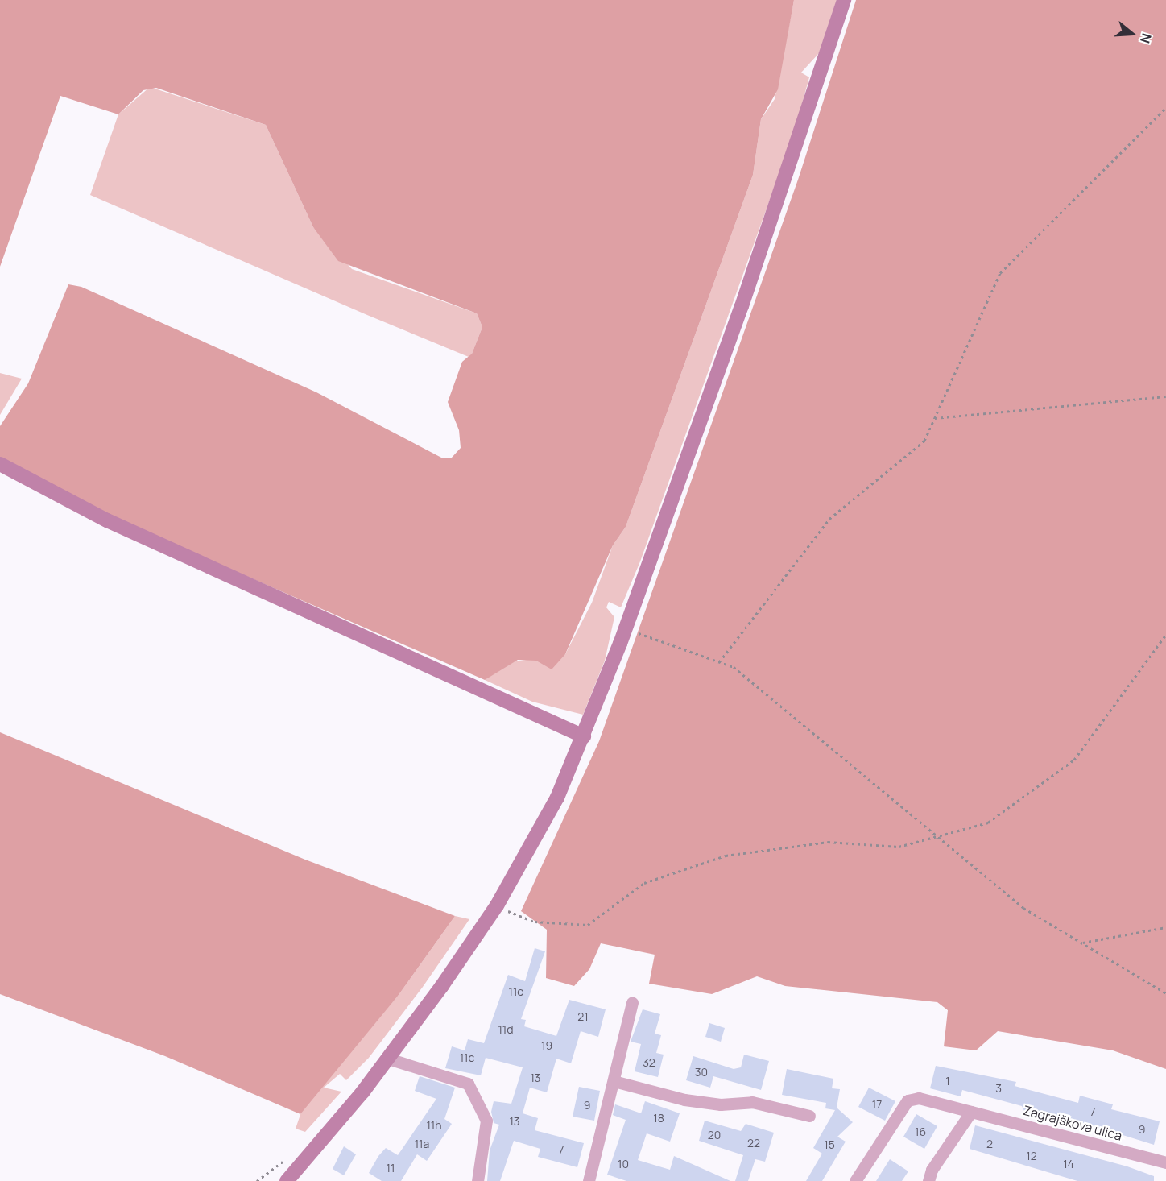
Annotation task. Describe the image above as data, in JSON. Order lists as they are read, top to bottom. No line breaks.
{"streets":{"street":["Zagrajškova ulica"]},"house_numbers":["11e","21","11d","19","11c","32","30","13","1","3","17","9","7","18","13","11h","9","16","20","22","11a","2","15","7","12","10","14","11"],"north":"right"}
